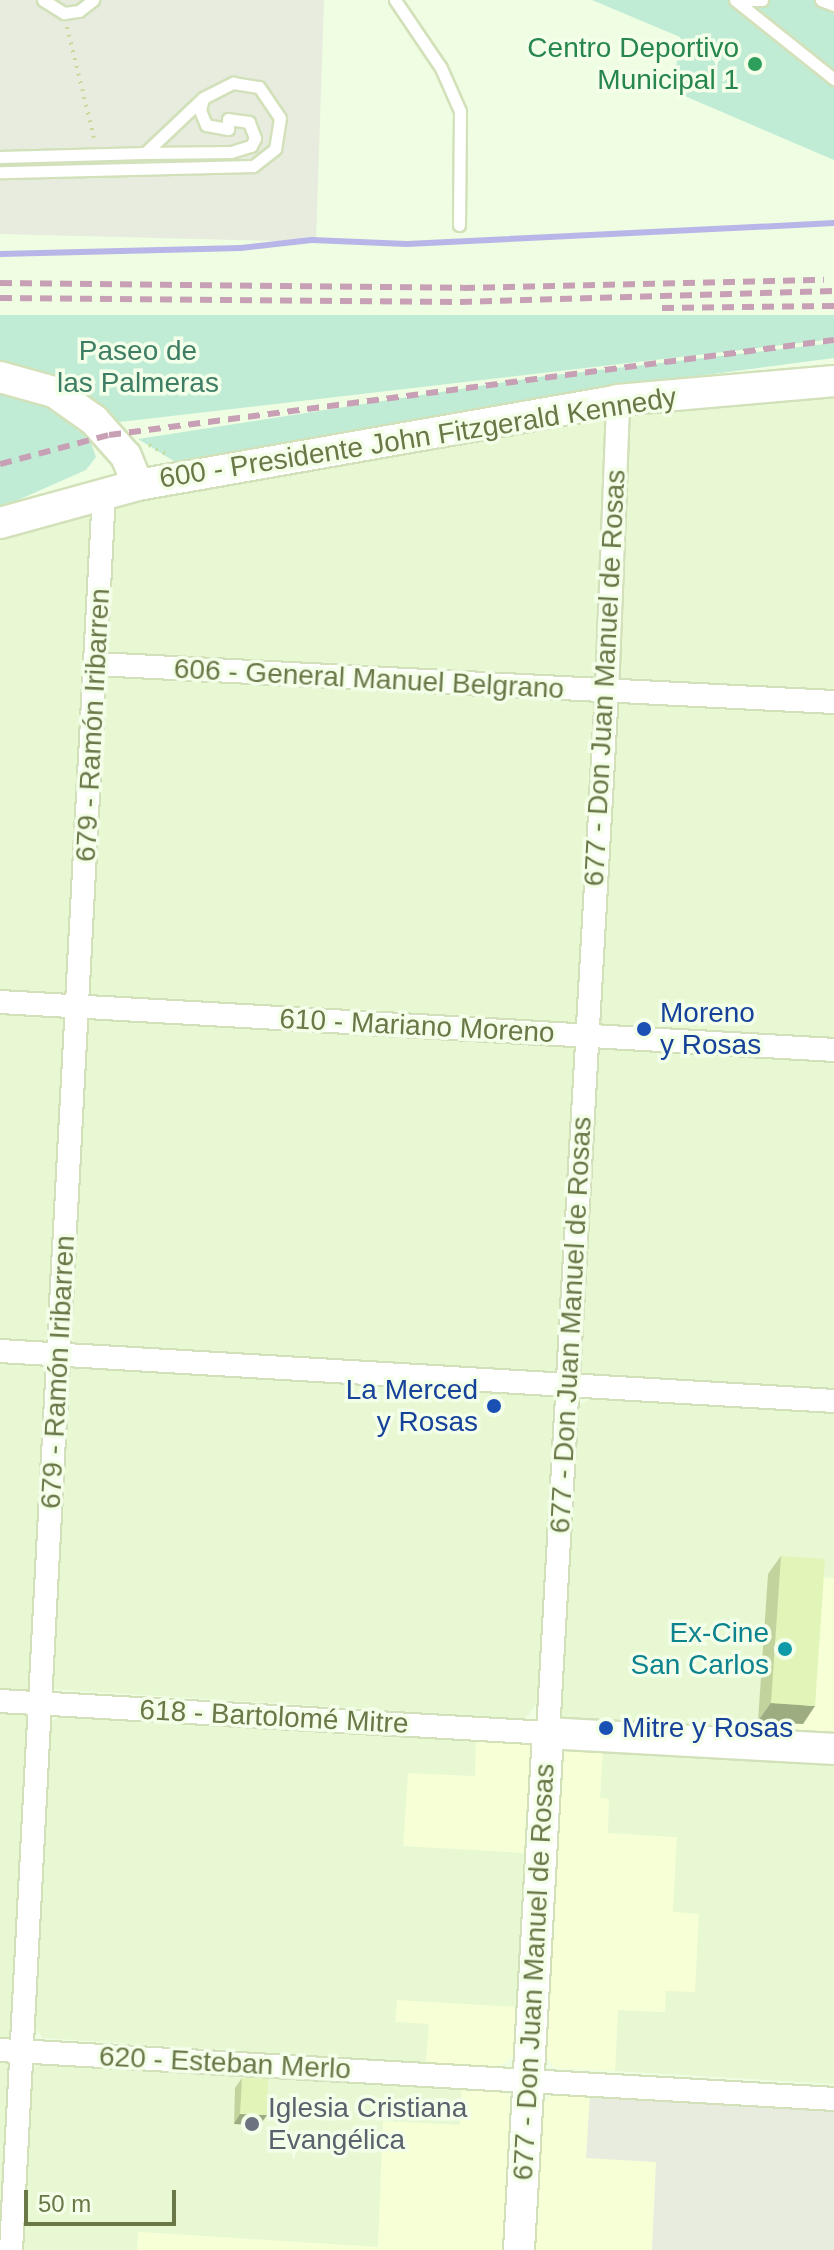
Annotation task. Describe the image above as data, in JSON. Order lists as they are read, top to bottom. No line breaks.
{"streets":{"street":["600 - Presidente John Fitzgerald Kennedy","677 - Don Juan Manuel de Rosas","606 - General Manuel Belgrano","679 - Ramón Iribarren","610 - Mariano Moreno","618 - Bartolomé Mitre","620 - Esteban Merlo"]},"crossings":[["600 - Presidente John Fitzgerald Kennedy","677 - Don Juan Manuel de Rosas"],["677 - Don Juan Manuel de Rosas","606 - General Manuel Belgrano"],["677 - Don Juan Manuel de Rosas","610 - Mariano Moreno"],["677 - Don Juan Manuel de Rosas","618 - Bartolomé Mitre"],["677 - Don Juan Manuel de Rosas","620 - Esteban Merlo"],["606 - General Manuel Belgrano","679 - Ramón Iribarren"],["679 - Ramón Iribarren","610 - Mariano Moreno"],["679 - Ramón Iribarren","618 - Bartolomé Mitre"],["679 - Ramón Iribarren","620 - Esteban Merlo"]],"parks":["Paseo de las Palmeras"],"places":["Centro Deportivo Municipal 1","Moreno y Rosas","La Merced y Rosas","Ex-Cine San Carlos","Mitre y Rosas","Iglesia Cristiana Evangélica"],"scale_bar":"50 m"}
